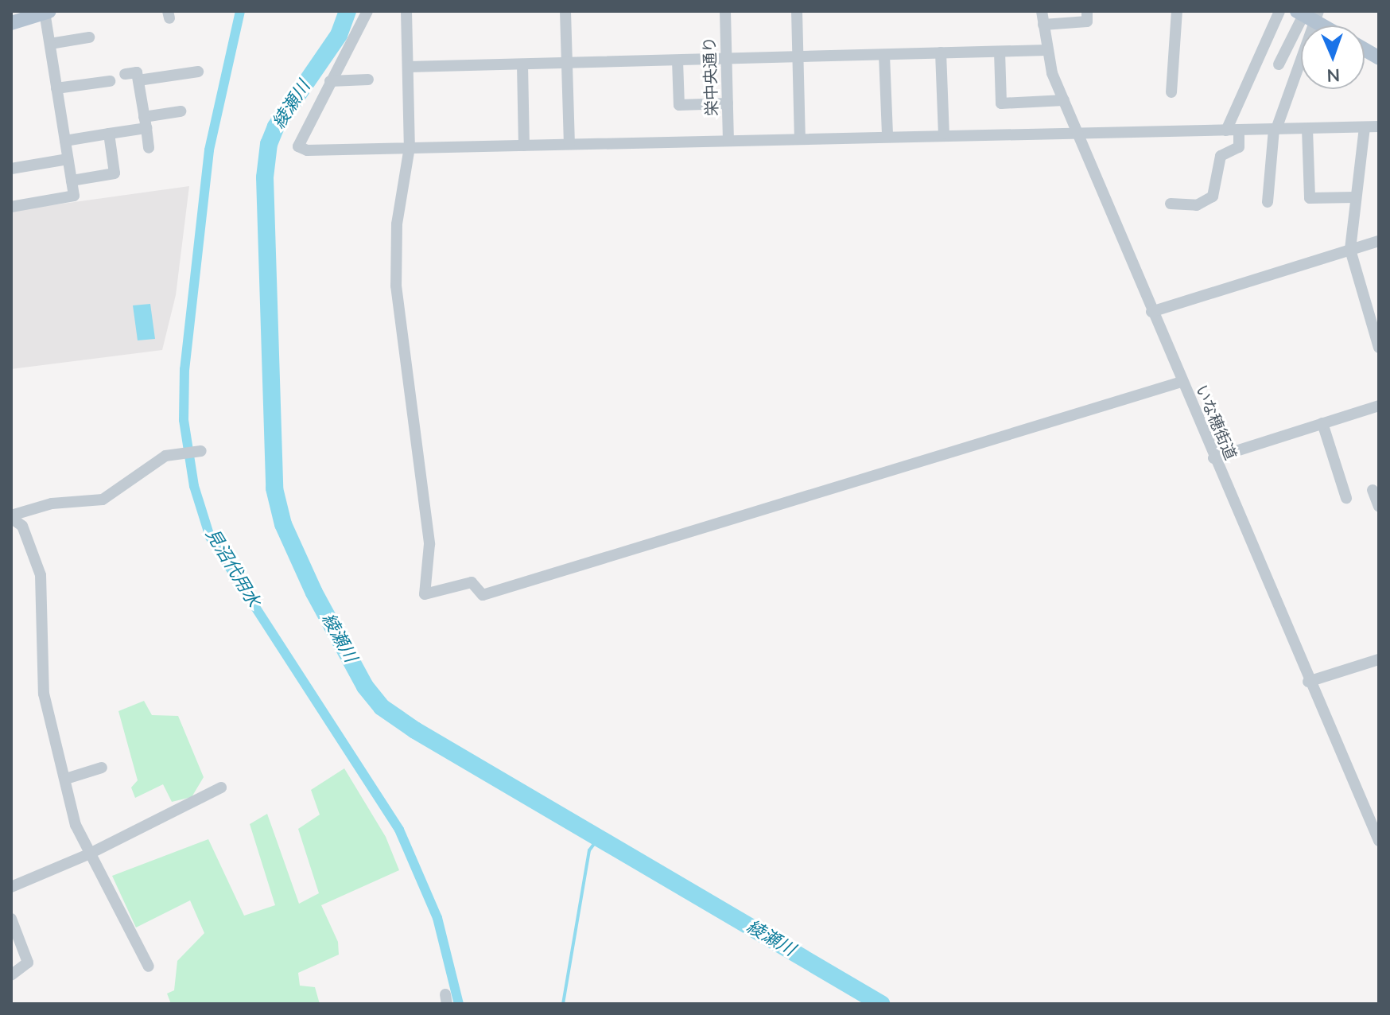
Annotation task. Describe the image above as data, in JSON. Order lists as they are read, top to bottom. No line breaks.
{"streets":{"street":["栄中央通り","いな穂街道"]},"water":["綾瀬川","見沼代用水"],"north":"bottom"}
